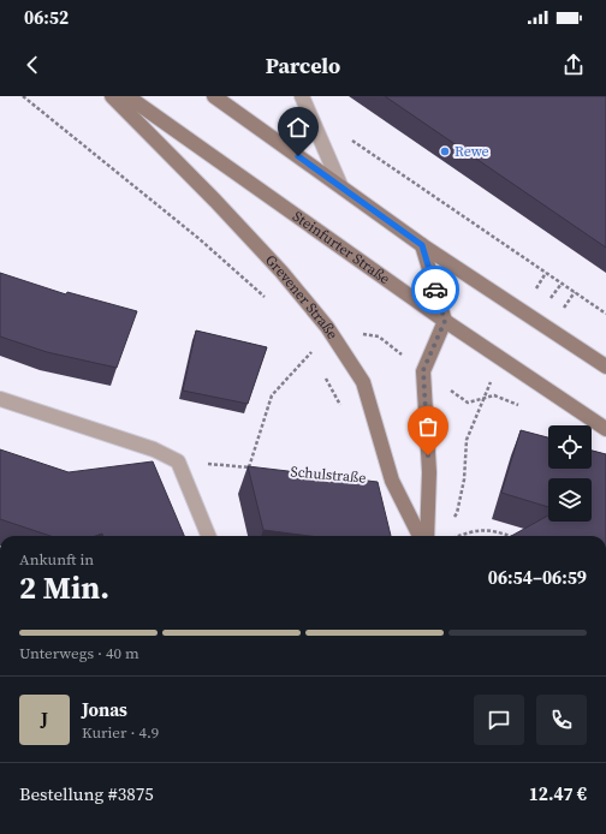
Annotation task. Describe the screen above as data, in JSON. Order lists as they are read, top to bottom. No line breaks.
{"streets":{"main road":["Steinfurter Straße","Grevener Straße"],"path":["Schulstraße"]},"crossings":[["Grevener Straße","Schulstraße"]],"places":["Rewe"],"page":{"status":"06:52","header":"Parcelo","heading":["2 Min.","Ankunft in","06:54–06:59"],"panel":["Jonas","Kurier · 4.9","Bestellung #3875","12.47 €"],"bar":"Unterwegs · 40 m","round":"J"}}
